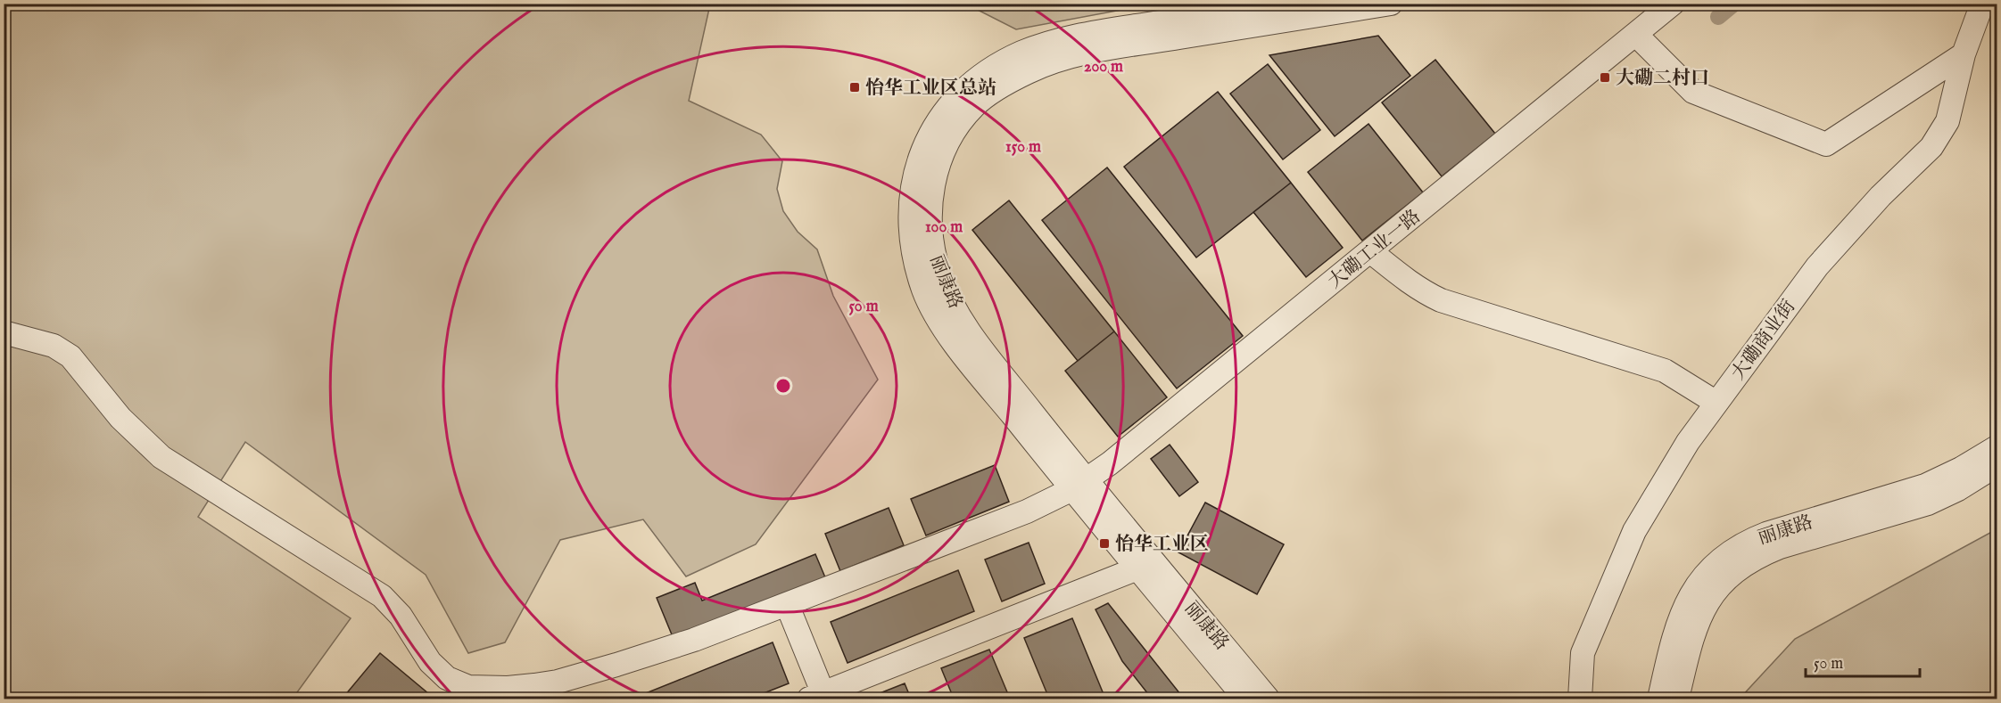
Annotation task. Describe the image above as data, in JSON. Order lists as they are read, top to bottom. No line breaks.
{"streets":{"street":["大磡工业一路","丽康路","大磡商业街"]},"crossings":[["大磡工业一路","丽康路"]],"places":{"transit":["大磡二村口","怡华工业区总站","怡华工业区"]},"scale_bar":"50 m","rings":["200 m","150 m","100 m","50 m"]}
